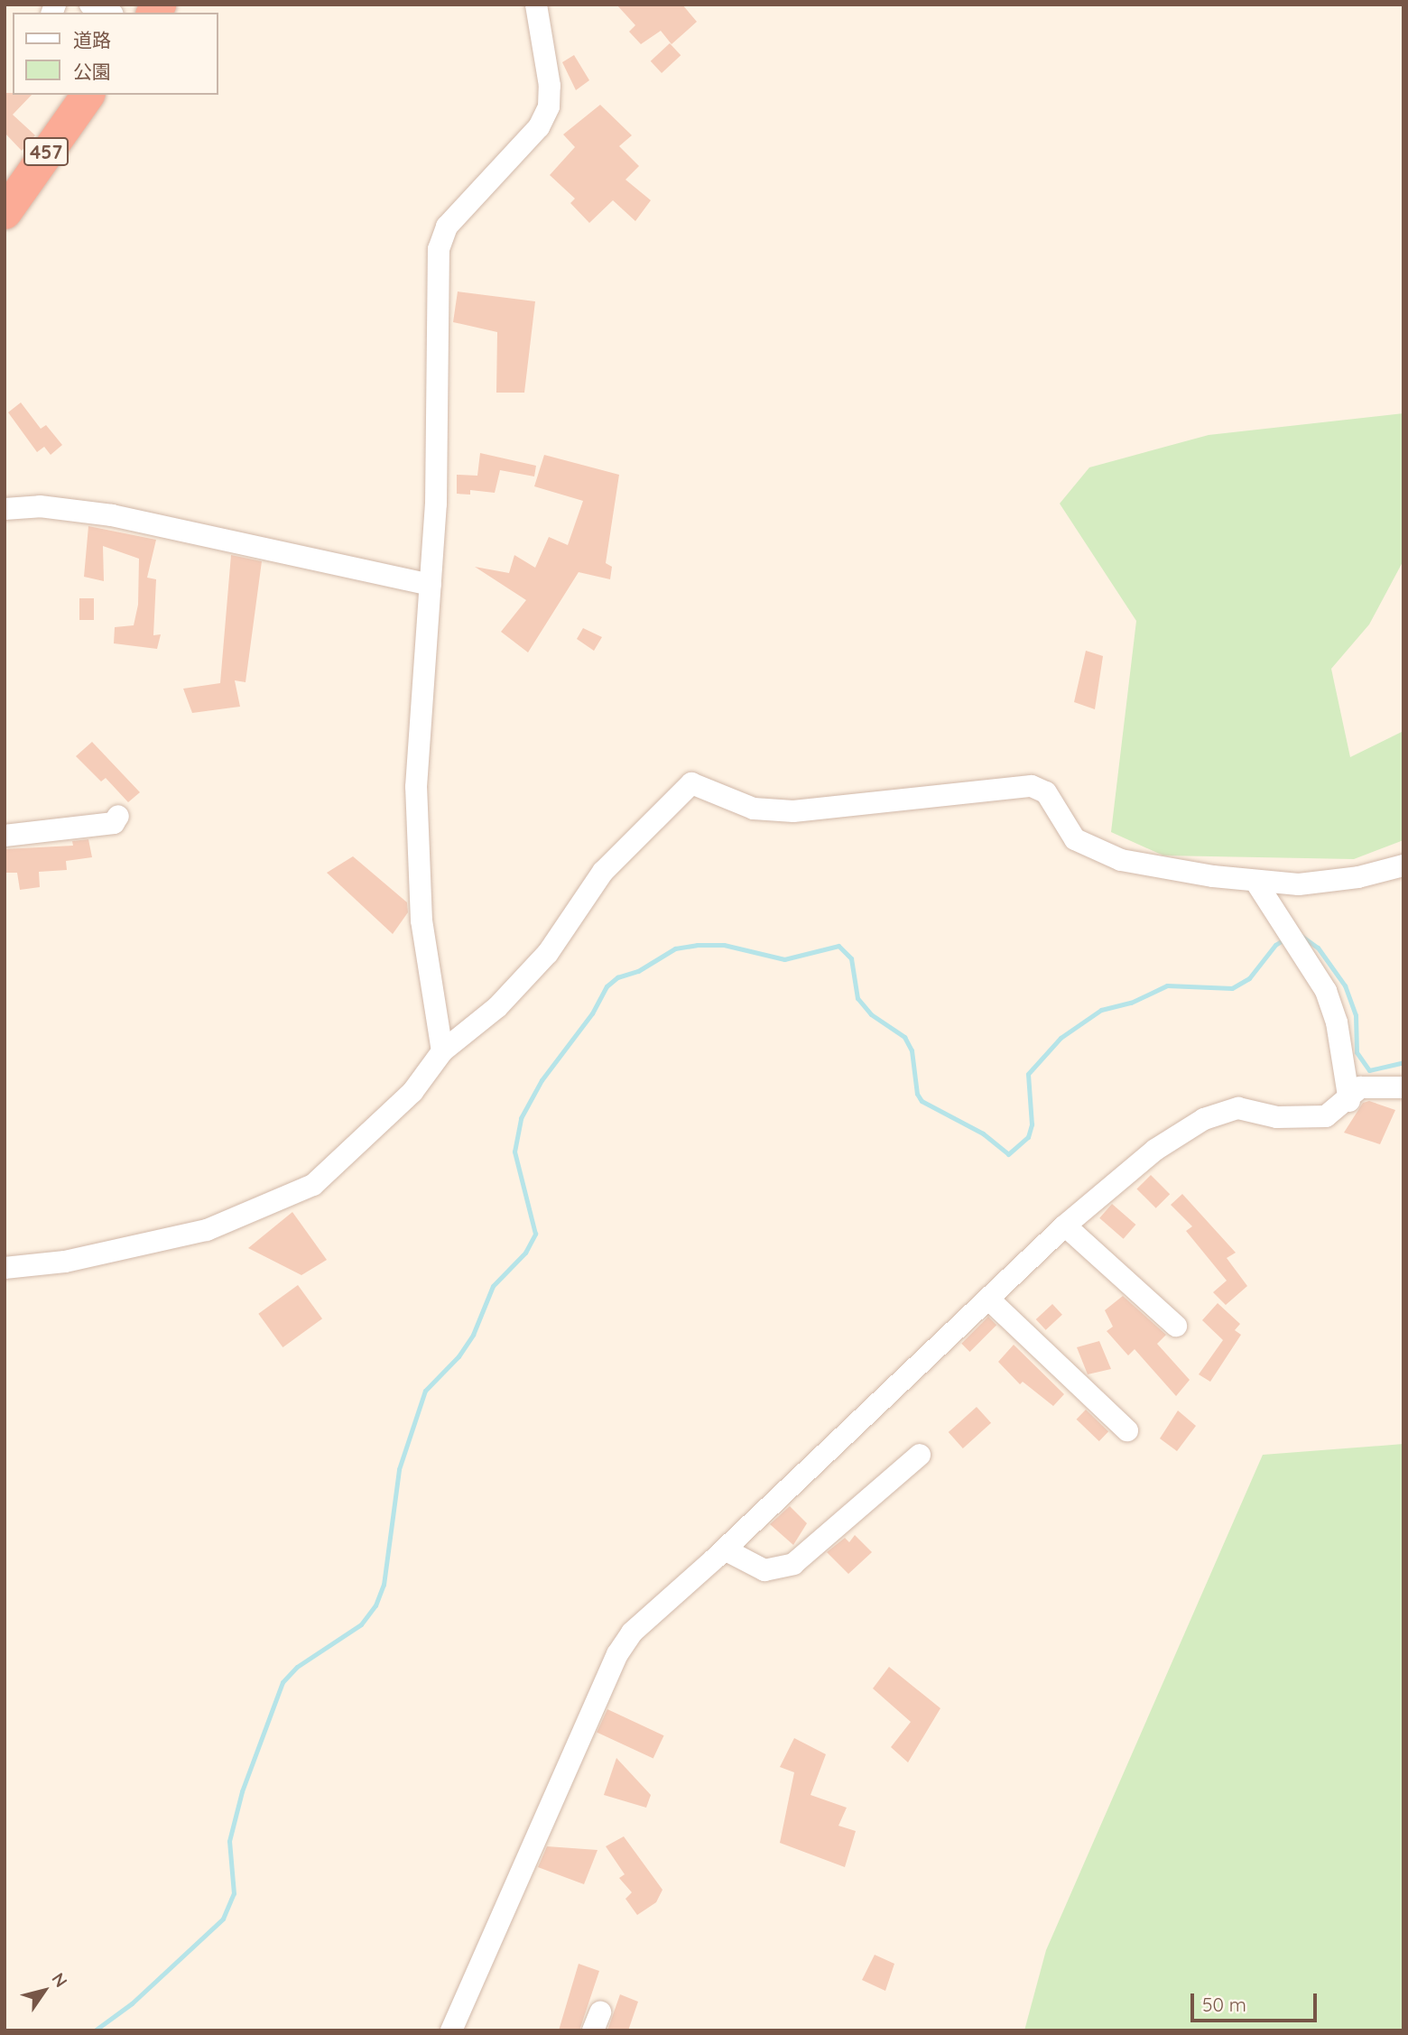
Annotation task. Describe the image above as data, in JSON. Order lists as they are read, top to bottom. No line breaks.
{"streets":{"highway":["457"]},"legend":["道路","公園"],"scale_bar":"50 m","north":"top right"}
